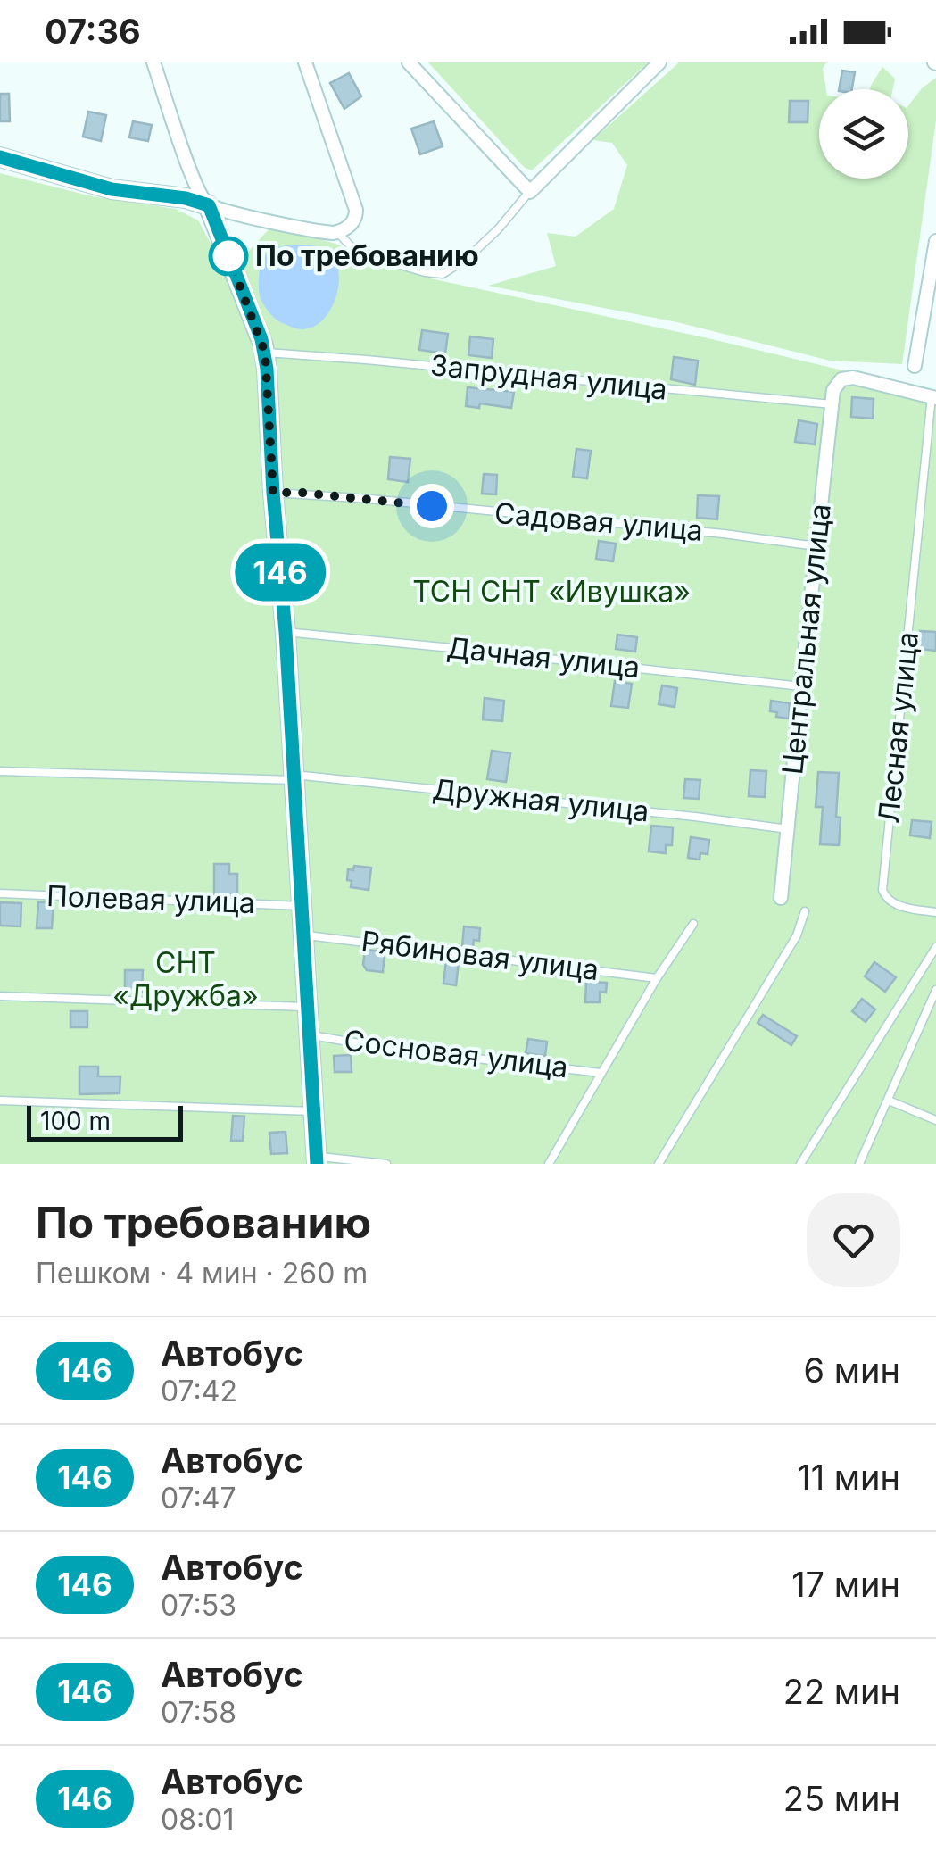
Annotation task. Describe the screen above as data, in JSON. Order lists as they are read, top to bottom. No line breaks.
{"streets":{"street":["Центральная улица"],"lane":["Запрудная улица","Садовая улица","Дачная улица","Лесная улица","Дружная улица","Полевая улица","Рябиновая улица","Сосновая улица"]},"crossings":[["Запрудная улица","Центральная улица"],["Садовая улица","Центральная улица"],["Центральная улица","Дачная улица"],["Центральная улица","Лесная улица"],["Центральная улица","Дружная улица"],["Рябиновая улица","Сосновая улица"]],"parks":["ТСН СНТ «Ивушка»","СНТ «Дружба»"],"places":["По требованию"],"lines":["bus line 146"],"scale_bar":"100 m","page":{"status":"07:36","on_map":"146","scale":"100 m","heading":["По требованию","Пешком · 4 мин · 260 m"],"list":[{"mark":"146","name":"Автобус","note":"07:42","value":"6 мин"},{"mark":"146","name":"Автобус","note":"07:47","value":"11 мин"},{"mark":"146","name":"Автобус","note":"07:53","value":"17 мин"},{"mark":"146","name":"Автобус","note":"07:58","value":"22 мин"},{"mark":"146","name":"Автобус","note":"08:01","value":"25 мин"}]}}
